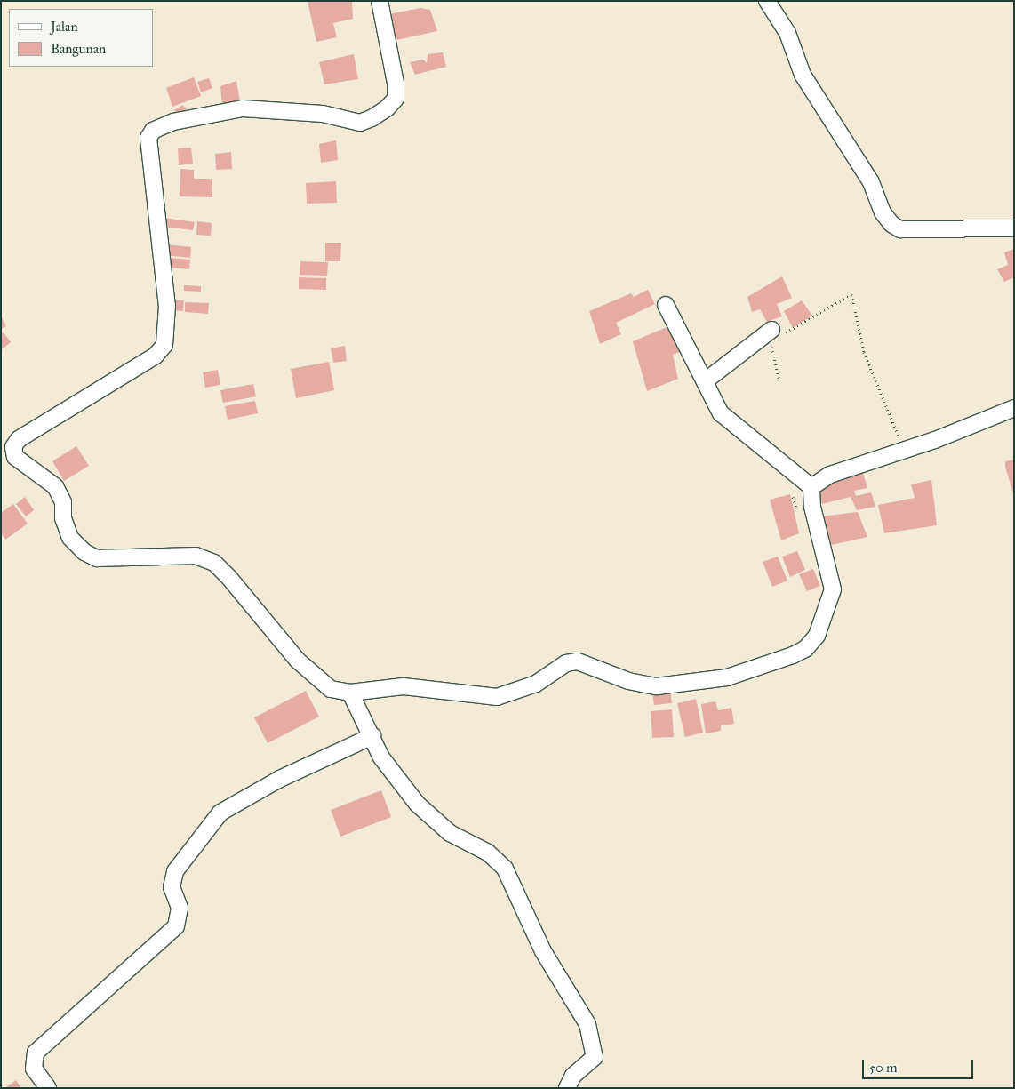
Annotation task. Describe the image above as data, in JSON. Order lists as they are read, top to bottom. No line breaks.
{"legend":["Jalan","Bangunan"],"scale_bar":"50 m"}
